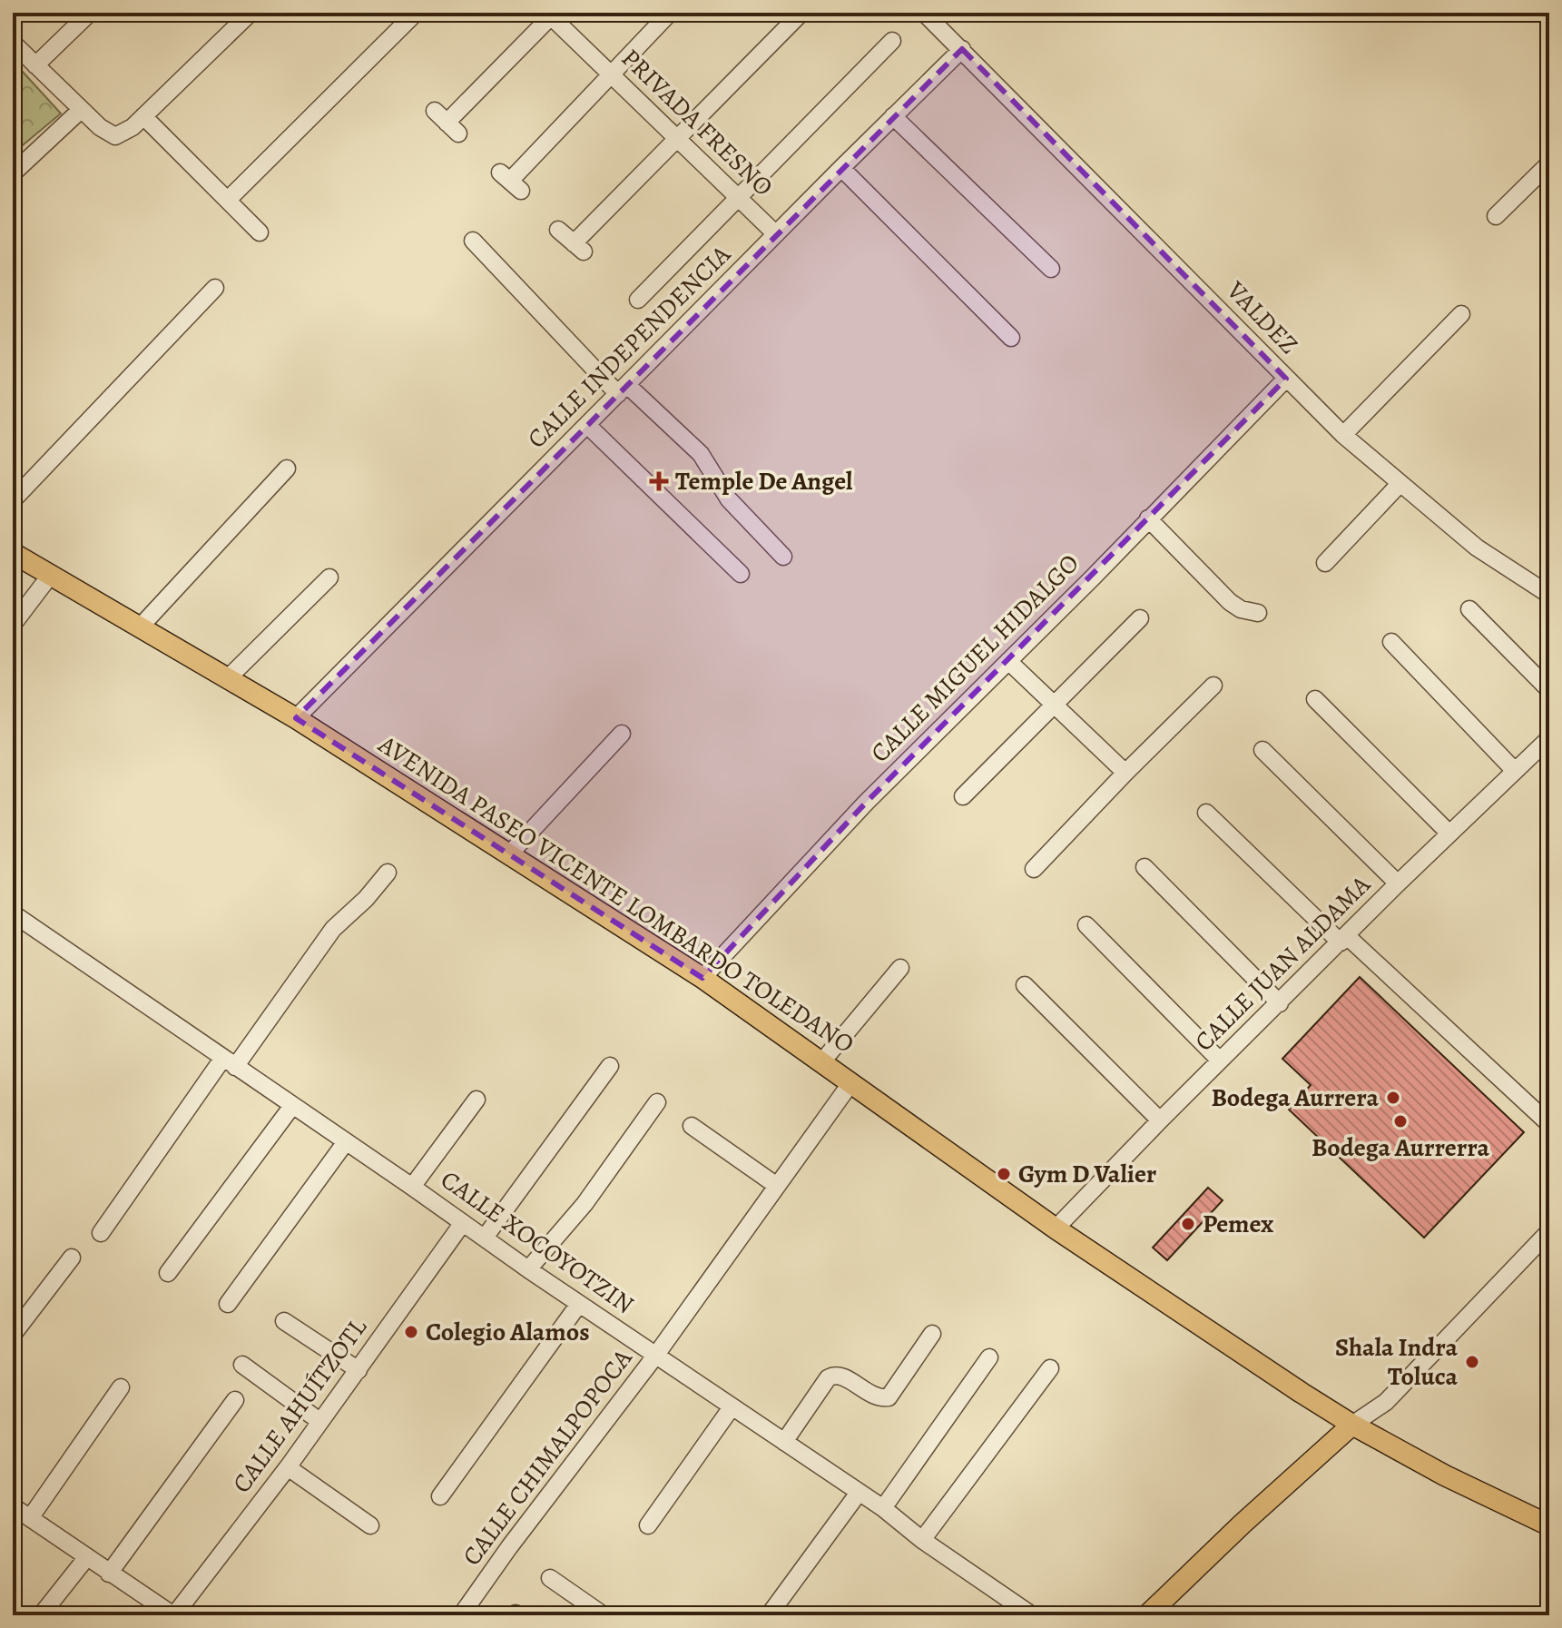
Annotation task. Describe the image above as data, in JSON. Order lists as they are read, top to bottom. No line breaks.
{"streets":{"main road":["AVENIDA PASEO VICENTE LOMBARDO TOLEDANO"],"street":["PRIVADA FRESNO","VALDEZ","CALLE INDEPENDENCIA","CALLE MIGUEL HIDALGO","CALLE JUAN ALDAMA","CALLE XOCOYOTZIN","CALLE AHUÍTZOTL","CALLE CHIMALPOPOCA"]},"crossings":[["PRIVADA FRESNO","CALLE INDEPENDENCIA"],["VALDEZ","CALLE INDEPENDENCIA"],["VALDEZ","CALLE MIGUEL HIDALGO"],["CALLE INDEPENDENCIA","AVENIDA PASEO VICENTE LOMBARDO TOLEDANO"],["CALLE MIGUEL HIDALGO","AVENIDA PASEO VICENTE LOMBARDO TOLEDANO"],["AVENIDA PASEO VICENTE LOMBARDO TOLEDANO","CALLE JUAN ALDAMA"],["AVENIDA PASEO VICENTE LOMBARDO TOLEDANO","CALLE CHIMALPOPOCA"],["CALLE XOCOYOTZIN","CALLE AHUÍTZOTL"],["CALLE XOCOYOTZIN","CALLE CHIMALPOPOCA"]],"places":{"health":["Temple De Angel"],"other":["Bodega Aurrera","Bodega Aurrerra","Gym D Valier","Pemex","Colegio Alamos","Shala Indra Toluca"]}}
